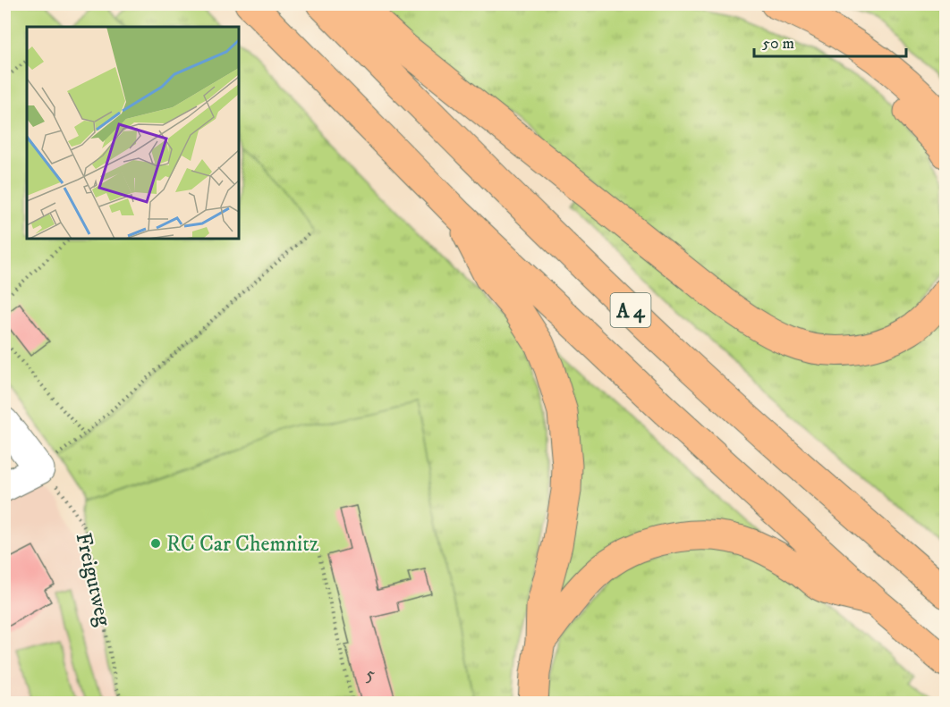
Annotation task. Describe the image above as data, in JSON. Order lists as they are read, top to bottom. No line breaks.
{"streets":{"highway":["A 4"],"path":["Freigutweg"]},"places":["RC Car Chemnitz"],"house_numbers":["5"],"scale_bar":"50 m"}
